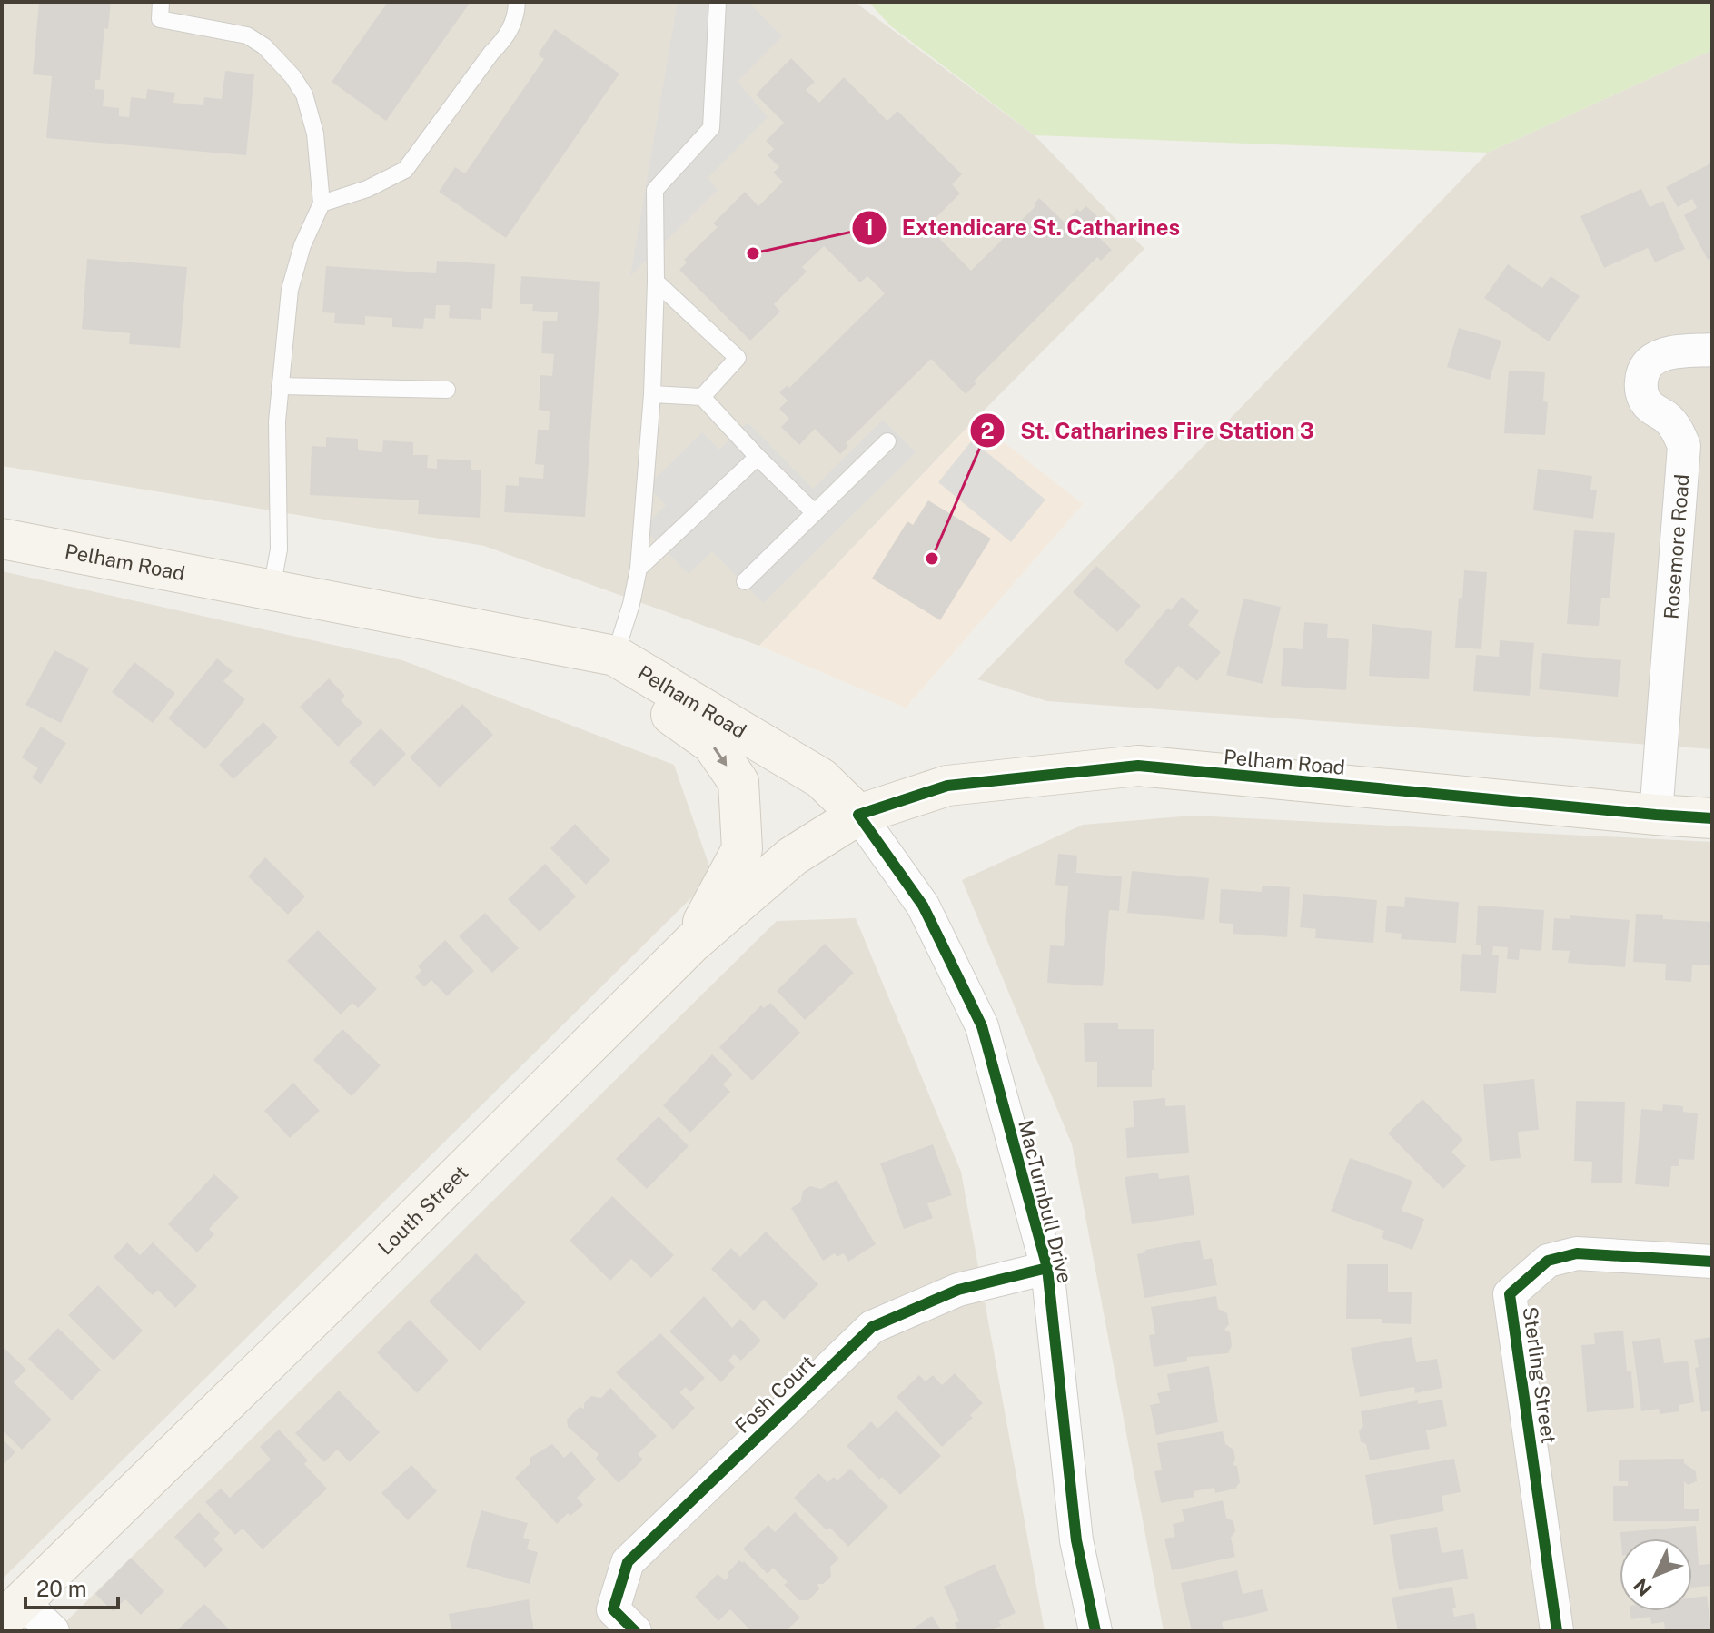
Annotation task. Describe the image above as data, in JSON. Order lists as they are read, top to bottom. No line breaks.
{"streets":{"main road":["Pelham Road","Louth Street"],"street":["Rosemore Road","MacTurnbull Drive","Sterling Street","Fosh Court"]},"crossings":[["Rosemore Road","Pelham Road"],["Pelham Road","MacTurnbull Drive"],["Pelham Road","Louth Street"],["MacTurnbull Drive","Louth Street"],["MacTurnbull Drive","Fosh Court"]],"places":["Extendicare St. Catharines","St. Catharines Fire Station 3"],"scale_bar":"20 m","north":"bottom left"}
